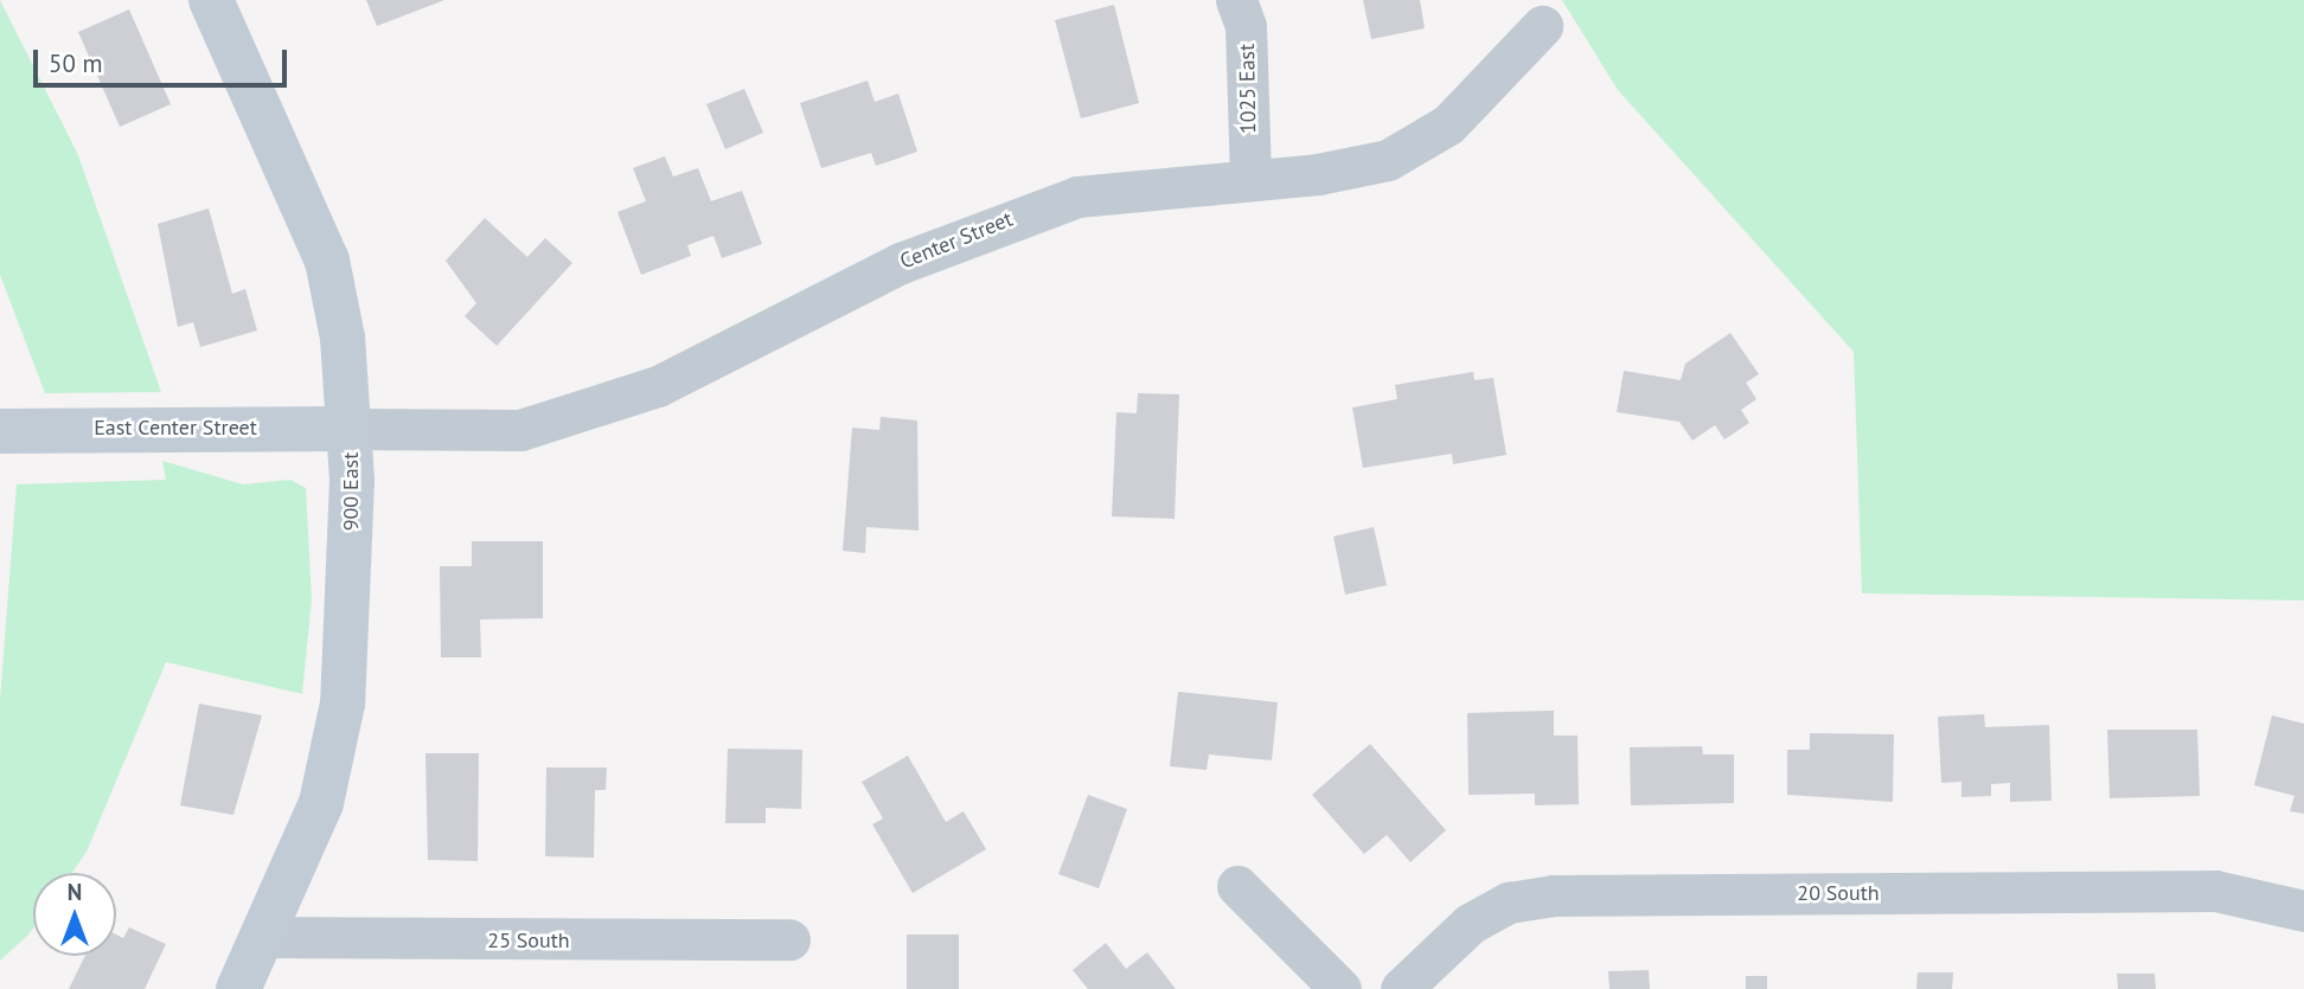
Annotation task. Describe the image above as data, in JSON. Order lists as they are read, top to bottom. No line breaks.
{"streets":{"street":["1025 East","Center Street","East Center Street","900 East","20 South","25 South"]},"crossings":[["1025 East","Center Street"],["Center Street","East Center Street"],["Center Street","900 East"],["East Center Street","900 East"],["900 East","25 South"]],"scale_bar":"50 m","north":"top"}
